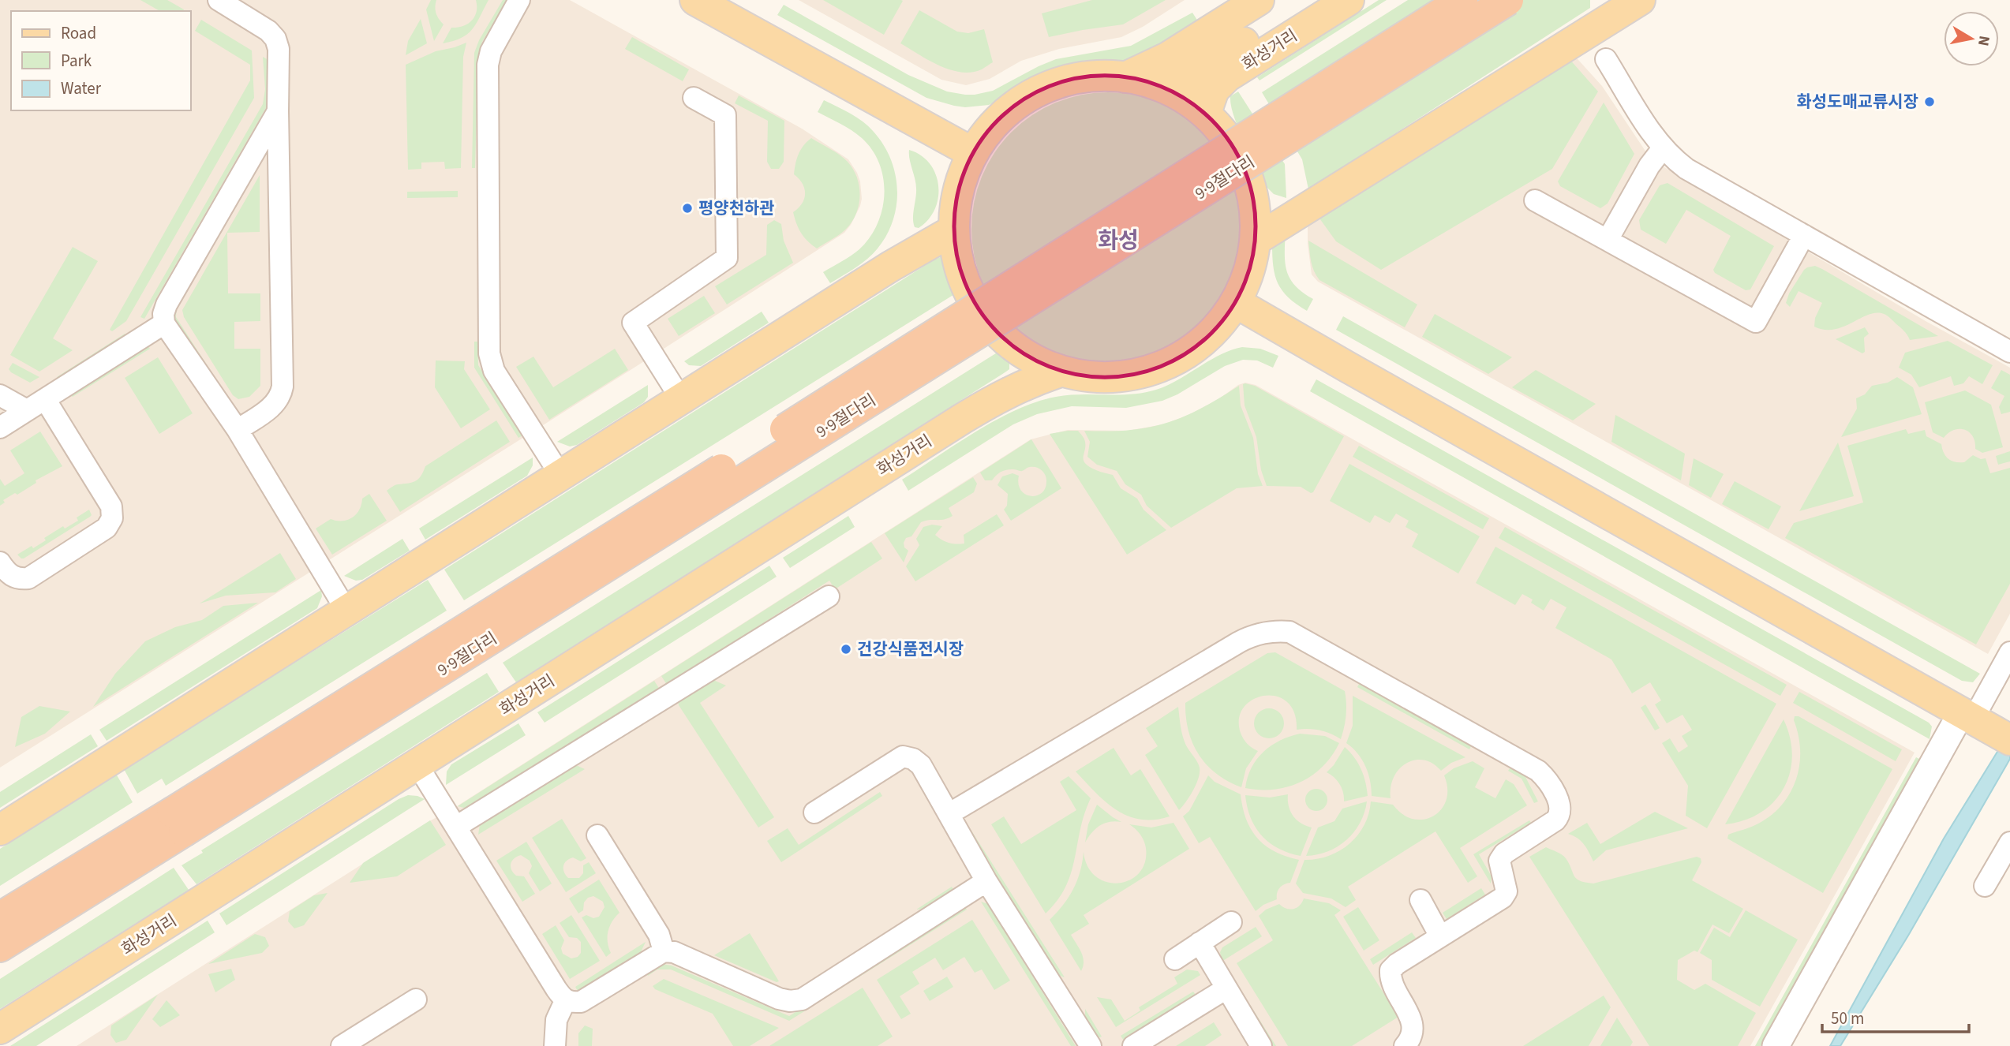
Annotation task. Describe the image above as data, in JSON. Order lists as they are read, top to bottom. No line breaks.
{"streets":{"highway":["9·9절다리"],"main road":["화성거리"]},"districts":["화성"],"places":["화성도매교류시장","평양천하관","건강식품전시장"],"legend":["Road","Park","Water"],"scale_bar":"50 m","north":"right"}
